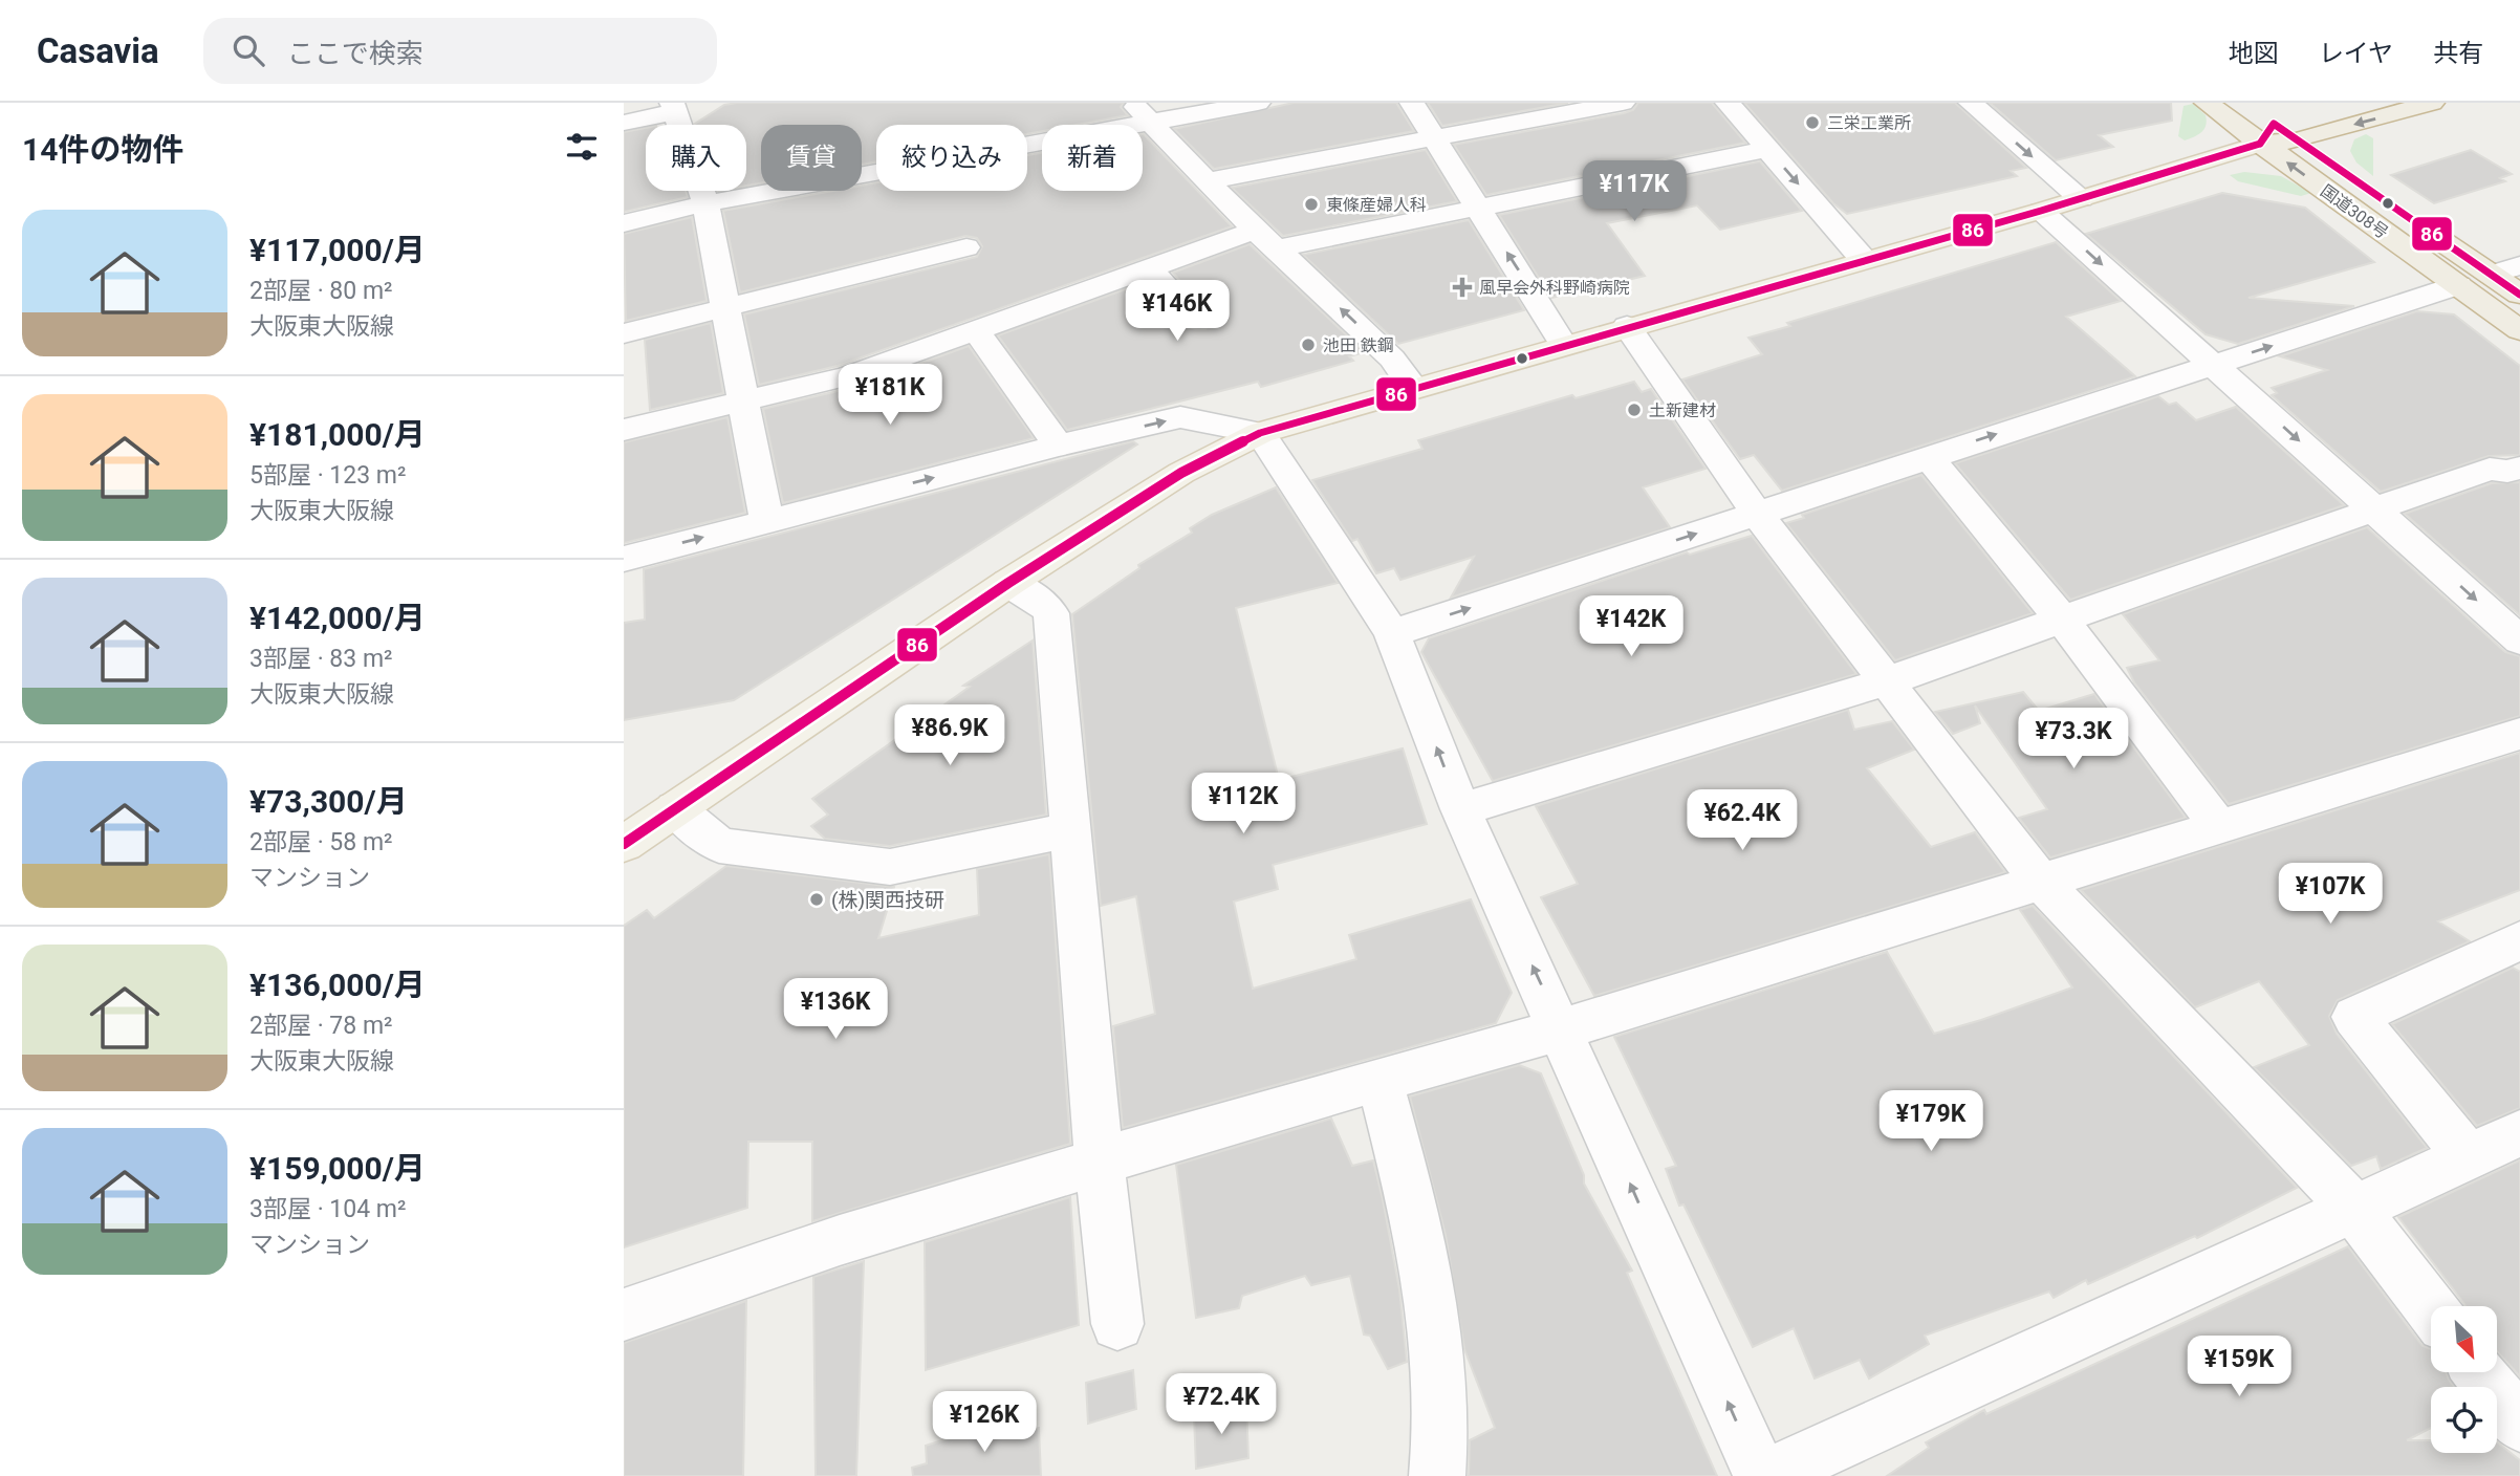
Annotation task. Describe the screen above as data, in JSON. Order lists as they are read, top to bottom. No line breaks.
{"streets":{"highway":["国道308号"]},"places":{"other":["三栄工業所","東條産婦人科","池田 鉄鋼","土新建材","(株)関西技研"],"health":["風早会外科野崎病院"]},"lines":["transit line 86"],"north":"bottom right","page":{"header":"Casavia","search":"ここで検索","nav":["地図","レイヤ","共有"],"heading":"14件の物件","chip":["購入","賃貸","絞り込み","新着"],"price":["¥117K","¥146K","¥181K","¥142K","¥86.9K","¥73.3K","¥112K","¥62.4K","¥107K","¥136K","¥179K","¥159K","¥72.4K","¥126K"],"list":[{"name":"¥117,000/月","note":"2部屋 · 80 m² · 大阪東大阪線"},{"name":"¥181,000/月","note":"5部屋 · 123 m² · 大阪東大阪線"},{"name":"¥142,000/月","note":"3部屋 · 83 m² · 大阪東大阪線"},{"name":"¥73,300/月","note":"2部屋 · 58 m² · マンション"},{"name":"¥136,000/月","note":"2部屋 · 78 m² · 大阪東大阪線"},{"name":"¥159,000/月","note":"3部屋 · 104 m² · マンション"}]}}
